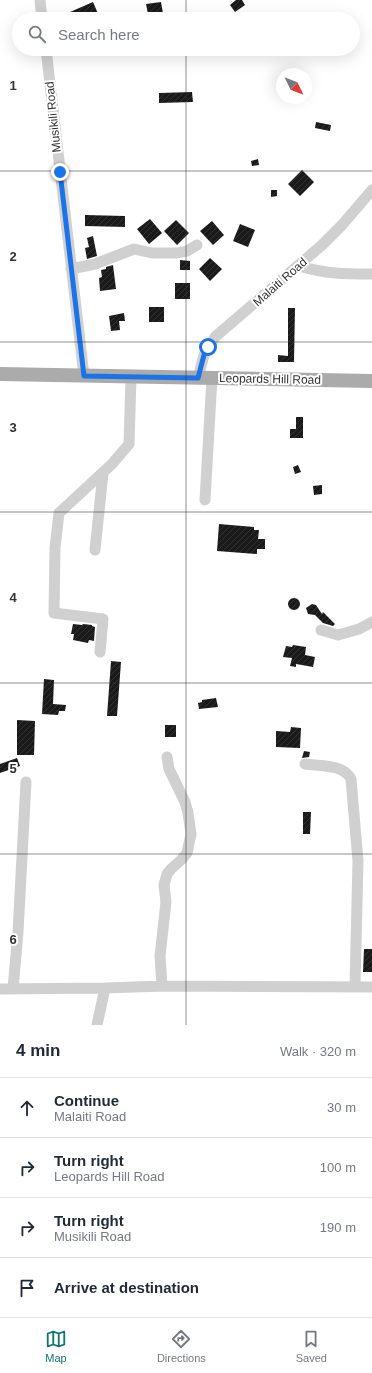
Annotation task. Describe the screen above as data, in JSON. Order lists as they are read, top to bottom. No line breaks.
{"streets":{"main road":["Leopards Hill Road"],"street":["Musikili Road","Malaiti Road"]},"crossings":[["Musikili Road","Leopards Hill Road"],["Malaiti Road","Leopards Hill Road"]],"north":"bottom right","page":{"search":"Search here","heading":["4 min","Walk · 320 m"],"list":[["Continue","Malaiti Road","30 m"],["Turn right","Leopards Hill Road","100 m"],["Turn right","Musikili Road","190 m"],"Arrive at destination"],"nav":["Map","Directions","Saved"]},"grid":{"rows":["1","2","3","4","5","6"]}}
